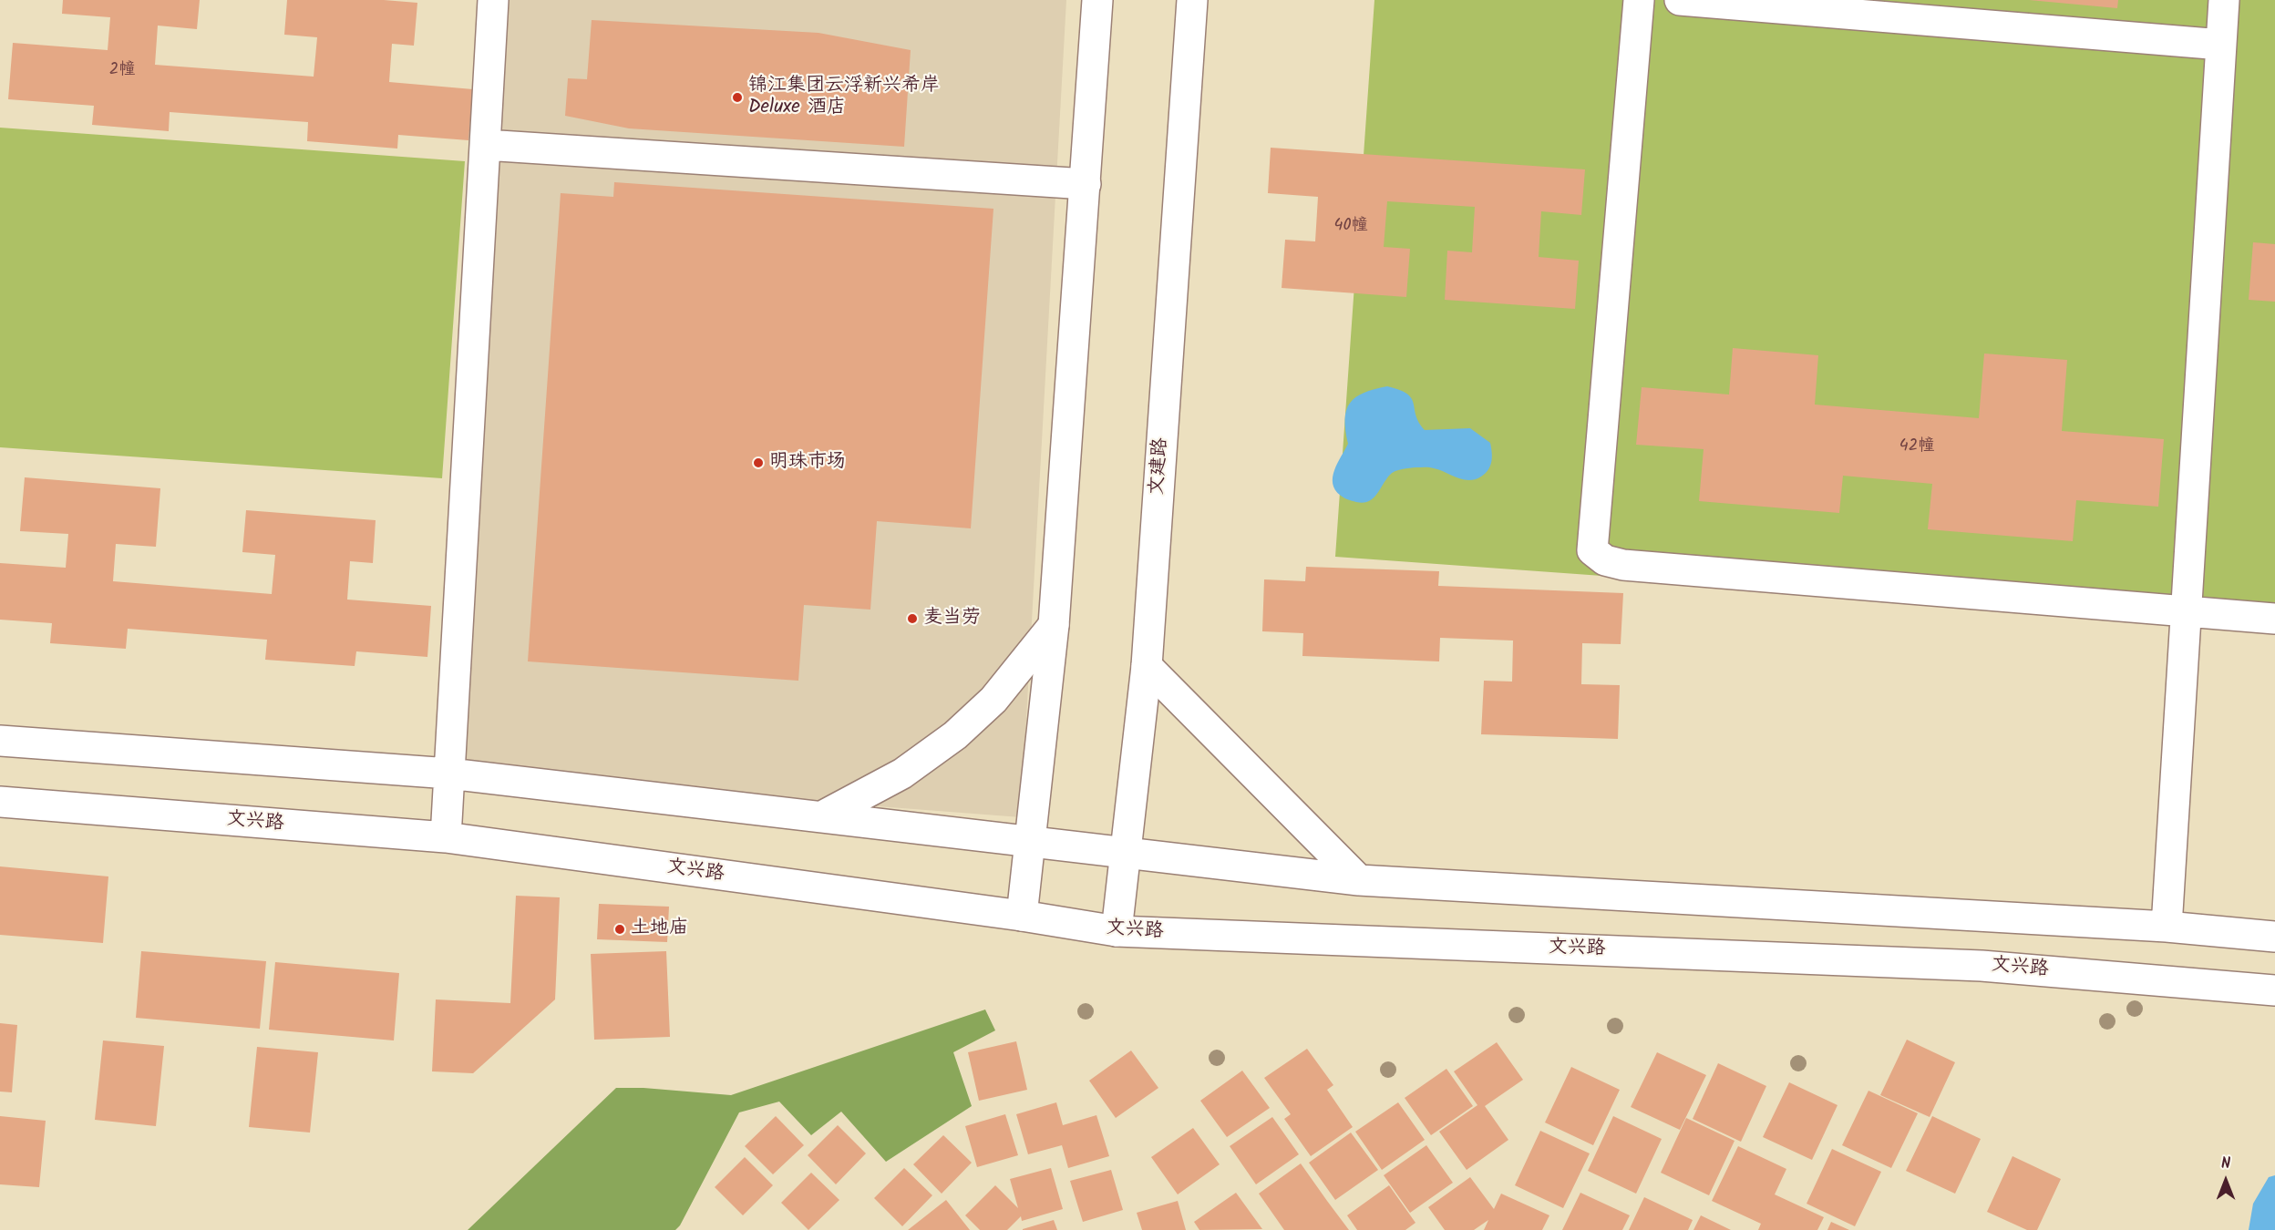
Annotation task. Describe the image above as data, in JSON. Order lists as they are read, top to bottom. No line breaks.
{"streets":{"street":["文建路","文兴路"]},"crossings":[["文建路","文兴路"]],"places":["锦江集团云浮新兴希岸 Deluxe 酒店","明珠市场","麦当劳","土地庙"],"house_numbers":["2幢","40幢","42幢"],"north":"top"}
